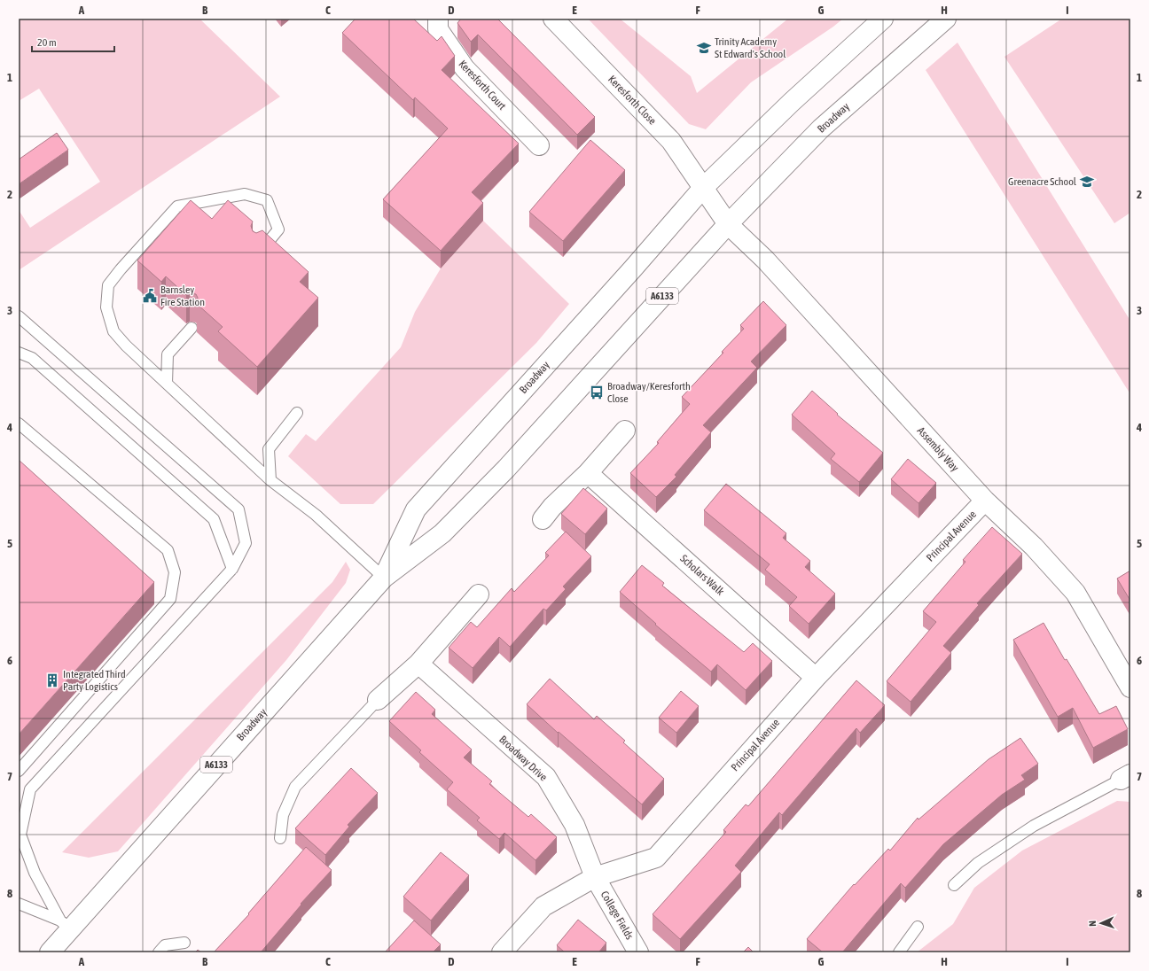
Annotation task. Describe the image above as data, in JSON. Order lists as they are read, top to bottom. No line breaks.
{"streets":{"main road":["Keresforth Court","Keresforth Close","Broadway","A6133","Assembly Way","Principal Avenue","Scholars Walk","Broadway Drive","College Fields"]},"crossings":[["Keresforth Close","Broadway"],["Broadway","Assembly Way"],["Assembly Way","Principal Avenue"],["Principal Avenue","Scholars Walk"],["Principal Avenue","Broadway Drive"],["Principal Avenue","College Fields"],["Broadway Drive","College Fields"]],"places":{"school or university":["Trinity Academy St Edward's School","Greenacre School"],"public building":["Barnsley Fire Station"],"bus stop":["Broadway/Keresforth Close"],"building":["Integrated Third Party Logistics"]},"scale_bar":"20 m","north":"left","grid":{"columns":["A","B","C","D","E","F","G","H","I"],"rows":["1","2","3","4","5","6","7","8"]}}
